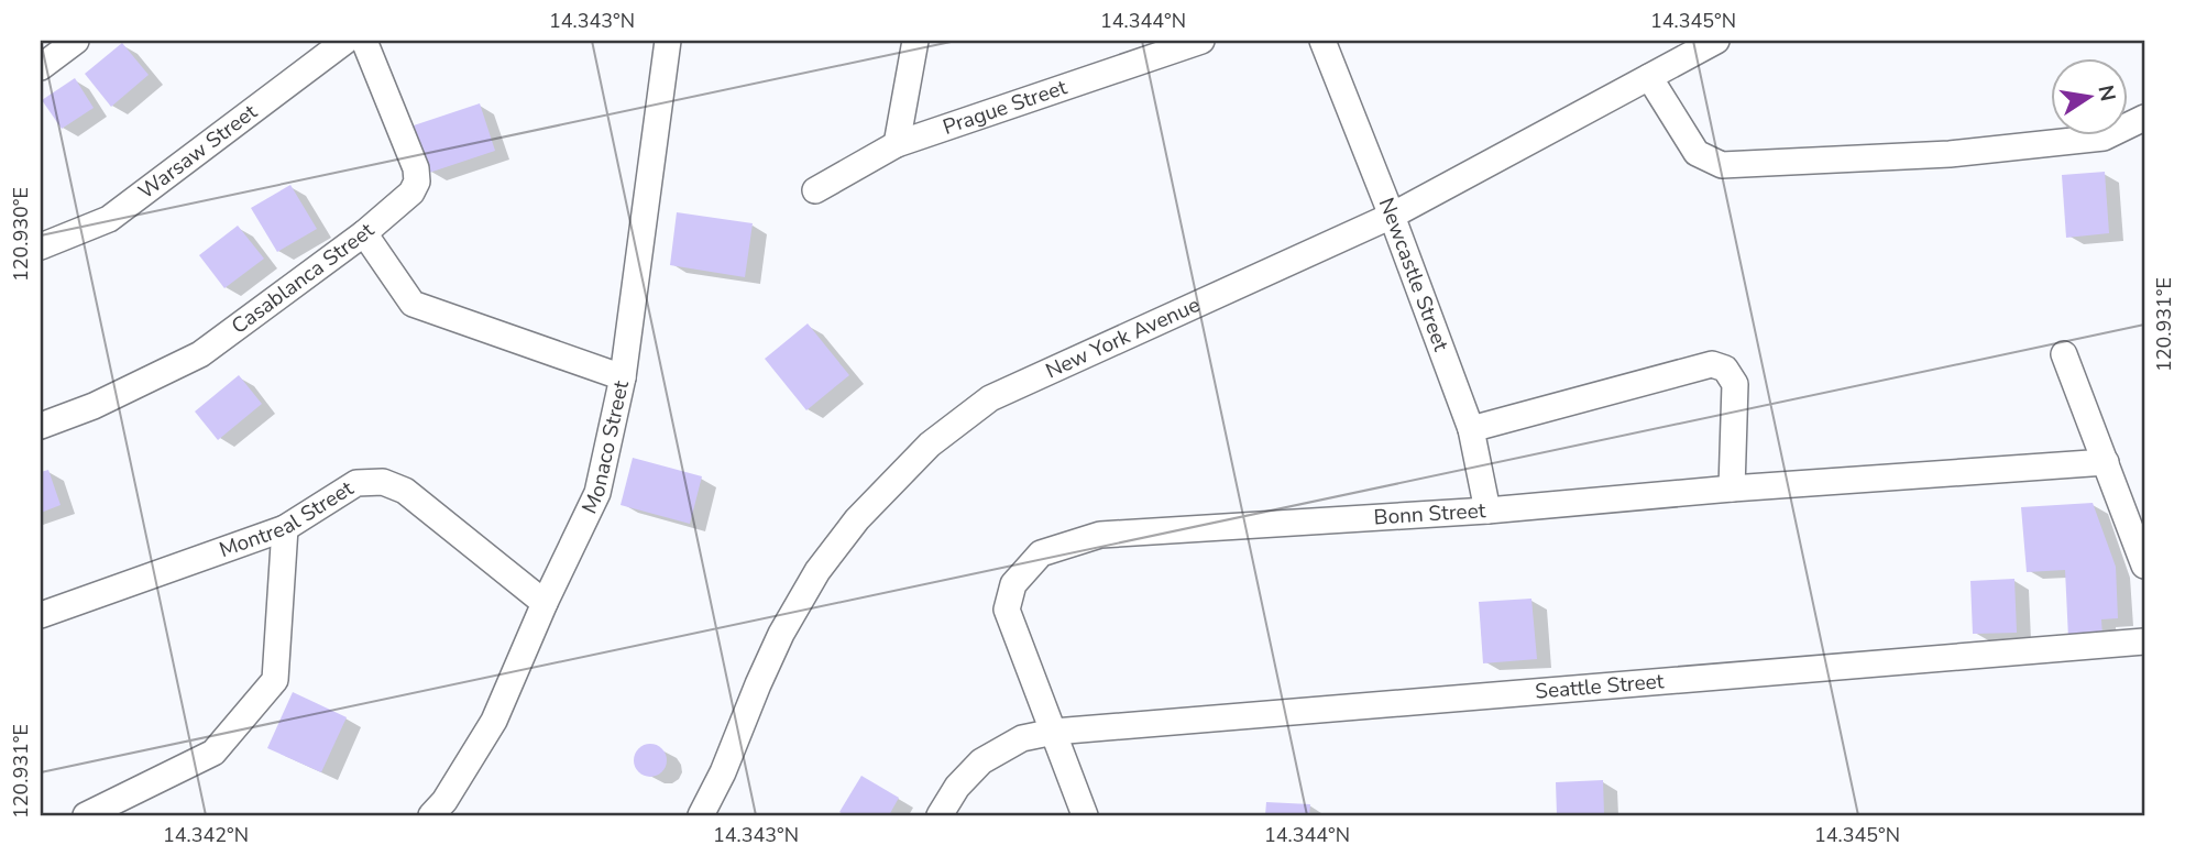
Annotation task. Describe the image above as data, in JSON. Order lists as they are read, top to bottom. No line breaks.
{"streets":{"street":["Prague Street","Warsaw Street","Newcastle Street","Casablanca Street","New York Avenue","Monaco Street","Bonn Street","Montreal Street","Seattle Street"]},"crossings":[["Newcastle Street","New York Avenue"],["Newcastle Street","Bonn Street"],["Monaco Street","Montreal Street"],["Bonn Street","Seattle Street"]],"north":"right","coordinates":["14.343°N","14.344°N","14.345°N","120.930°E","120.931°E","14.342°N"]}
